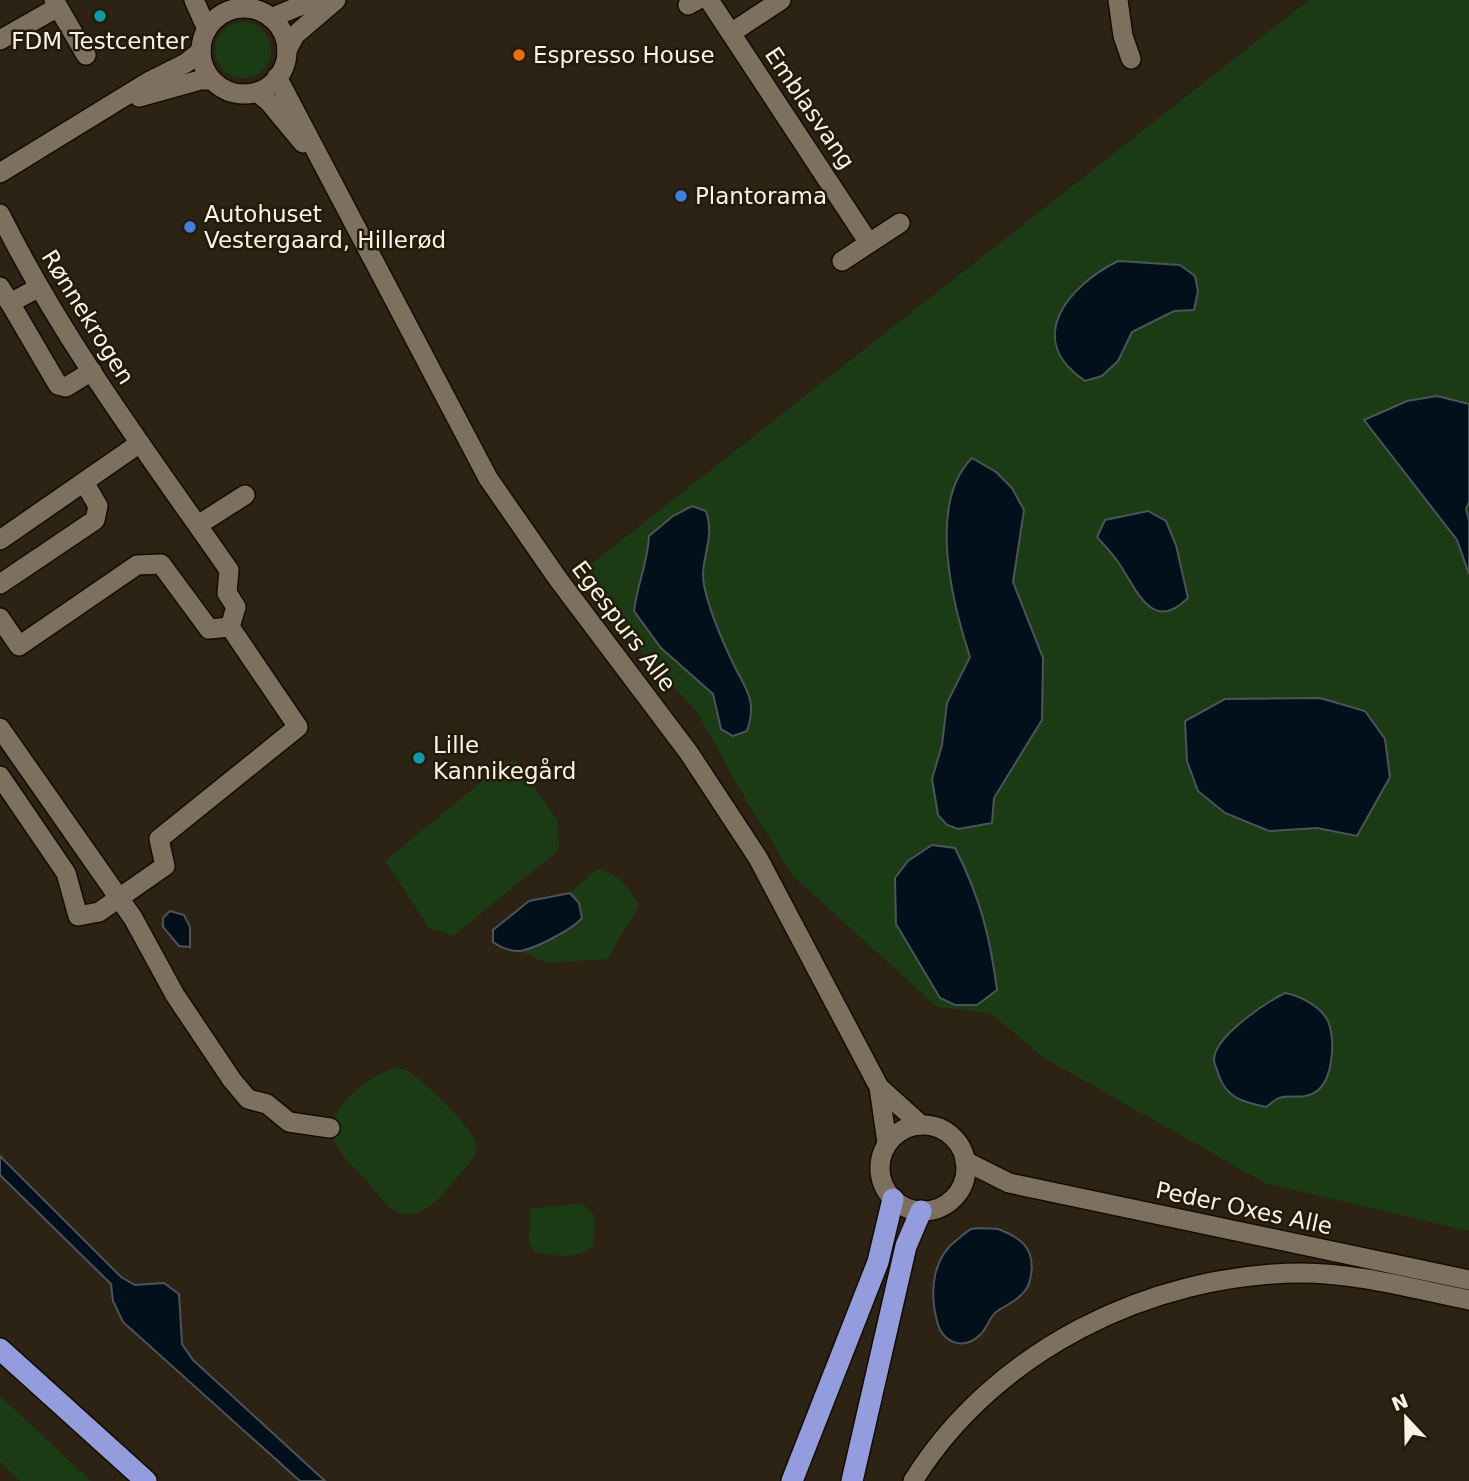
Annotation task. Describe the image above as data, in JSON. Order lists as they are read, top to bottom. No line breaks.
{"streets":{"street":["Emblasvang","Rønnekrogen","Egespurs Alle","Peder Oxes Alle"]},"crossings":[["Egespurs Alle","Peder Oxes Alle"]],"places":["FDM Testcenter","Espresso House","Plantorama","Autohuset Vestergaard, Hillerød","Lille Kannikegård"],"north":"top"}
